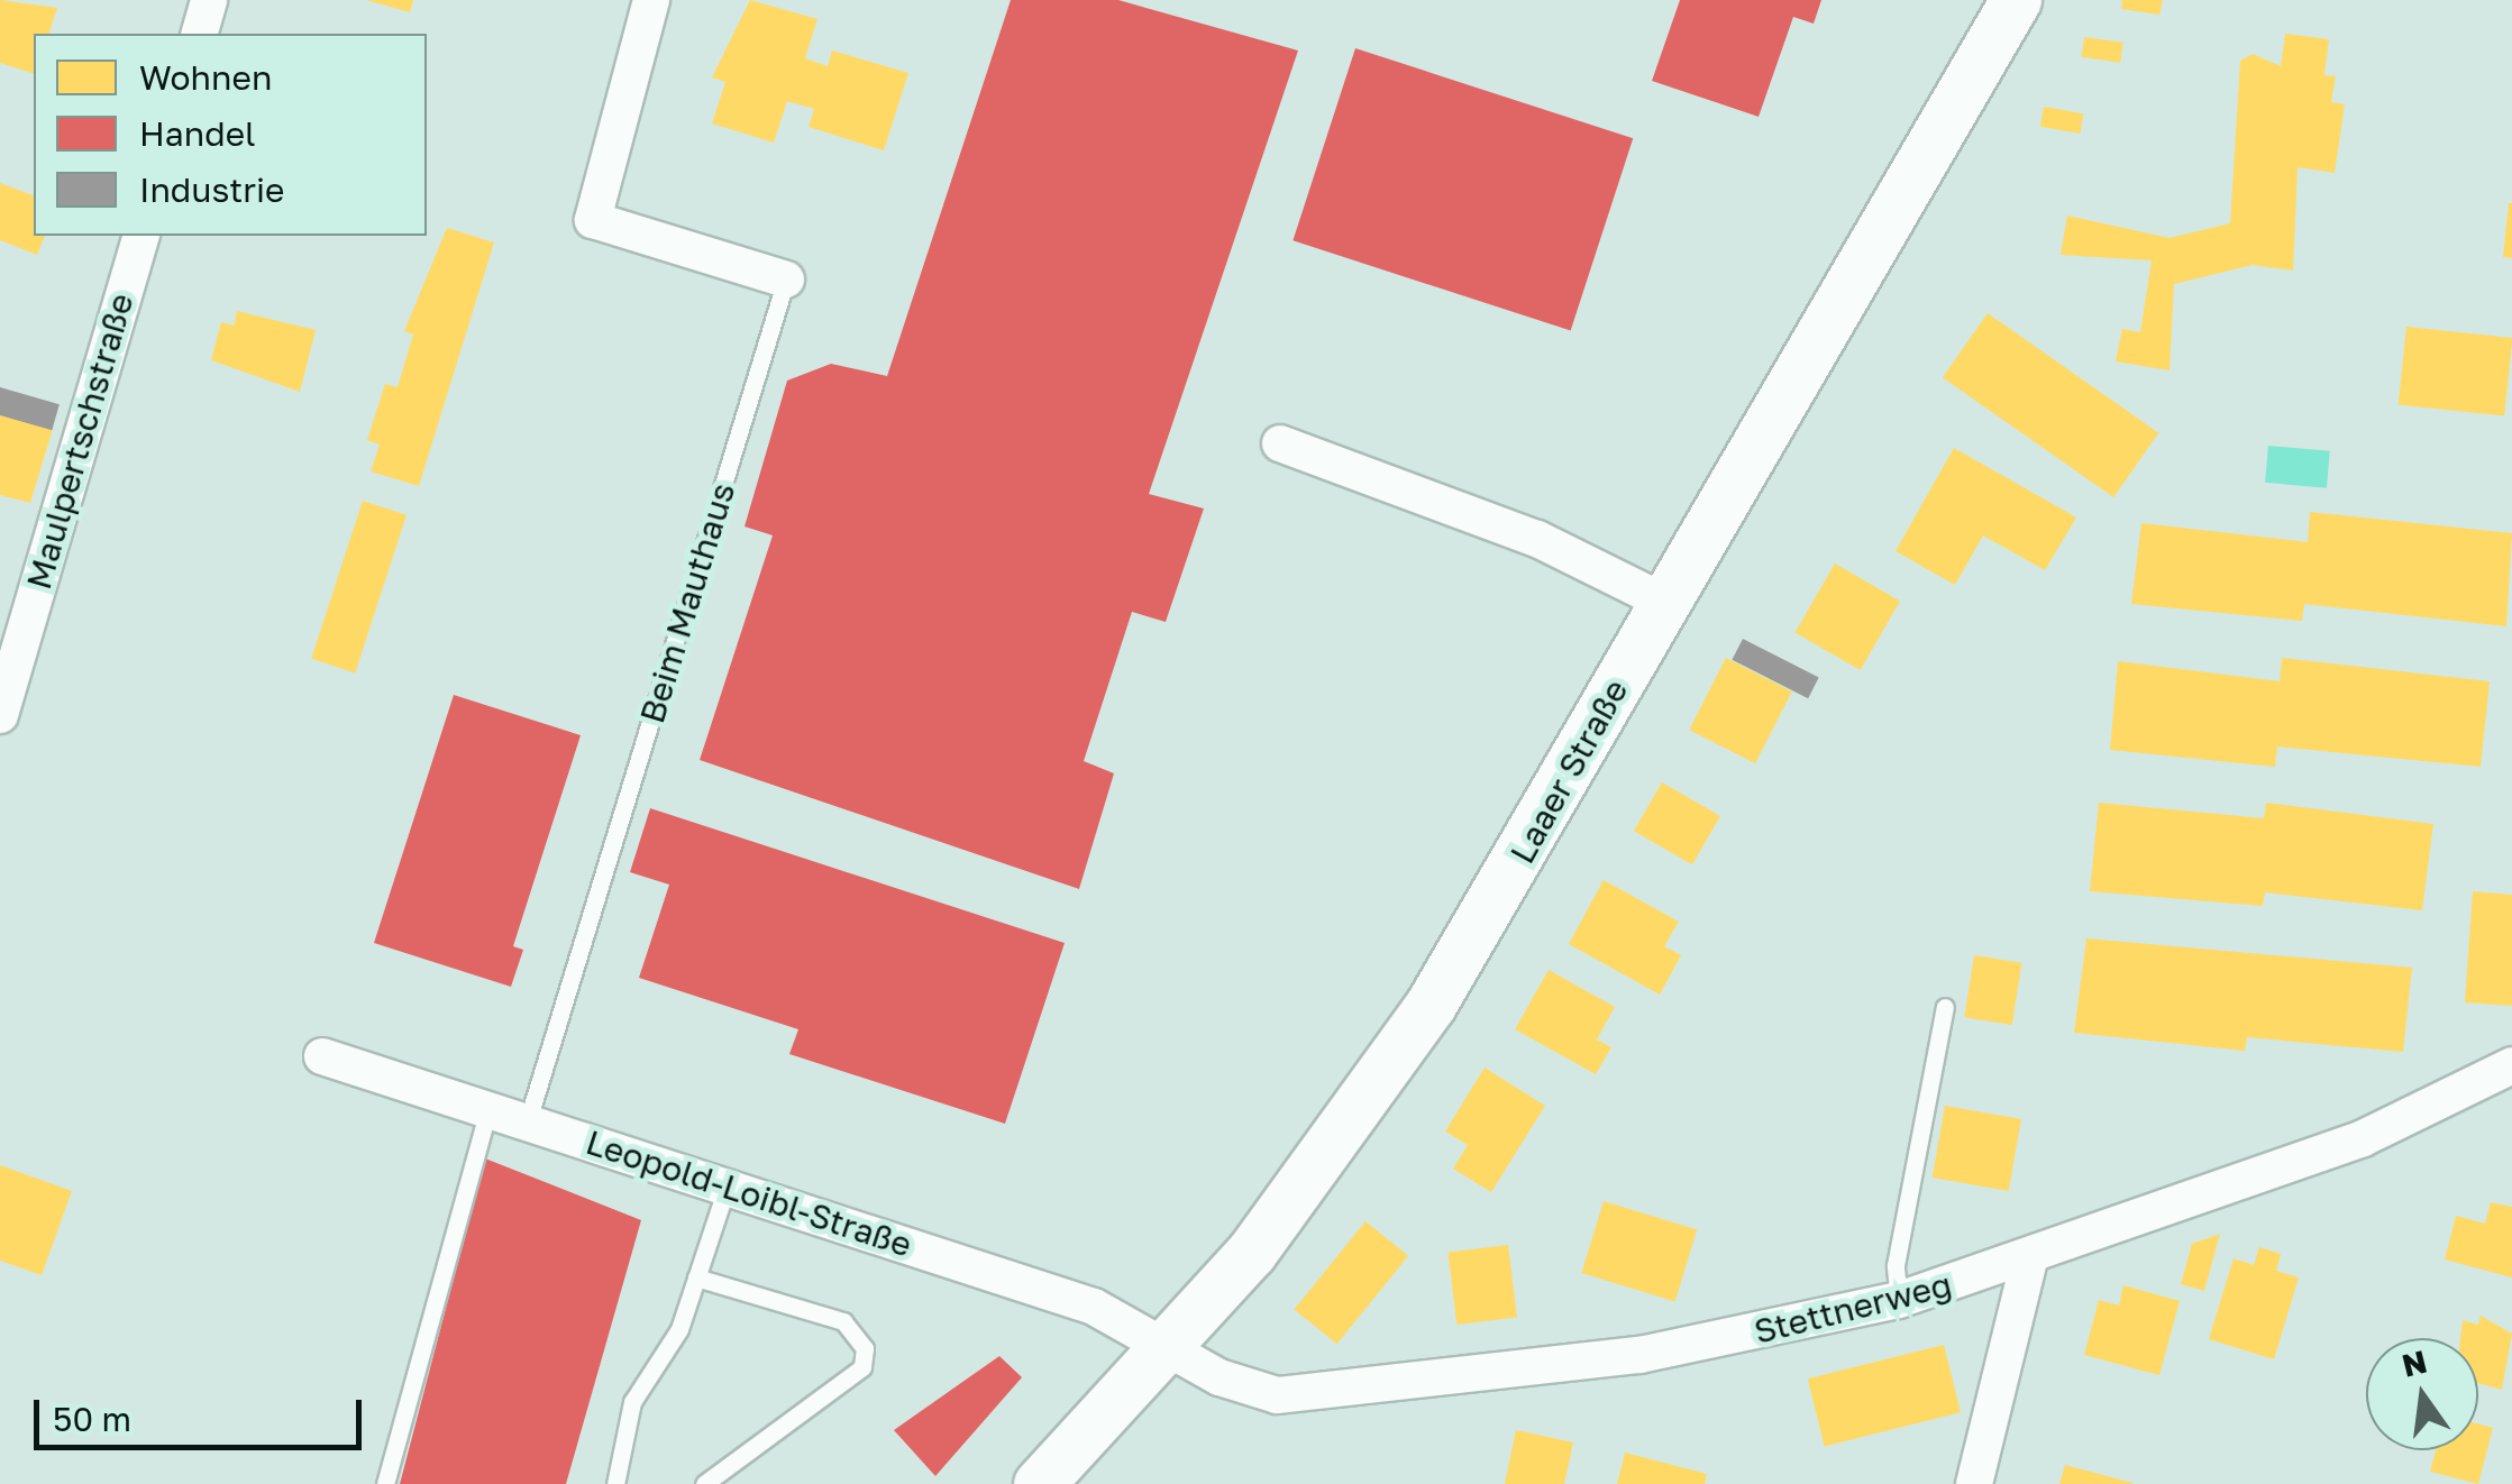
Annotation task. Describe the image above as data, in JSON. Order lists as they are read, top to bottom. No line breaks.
{"streets":{"street":["Maulpertschstraße","Beim Mauthaus","Laaer Straße","Leopold-Loibl-Straße","Stettnerweg"]},"crossings":[["Beim Mauthaus","Leopold-Loibl-Straße"],["Laaer Straße","Leopold-Loibl-Straße"],["Laaer Straße","Stettnerweg"],["Leopold-Loibl-Straße","Stettnerweg"]],"legend":["Wohnen","Handel","Industrie"],"scale_bar":"50 m","north":"top"}
